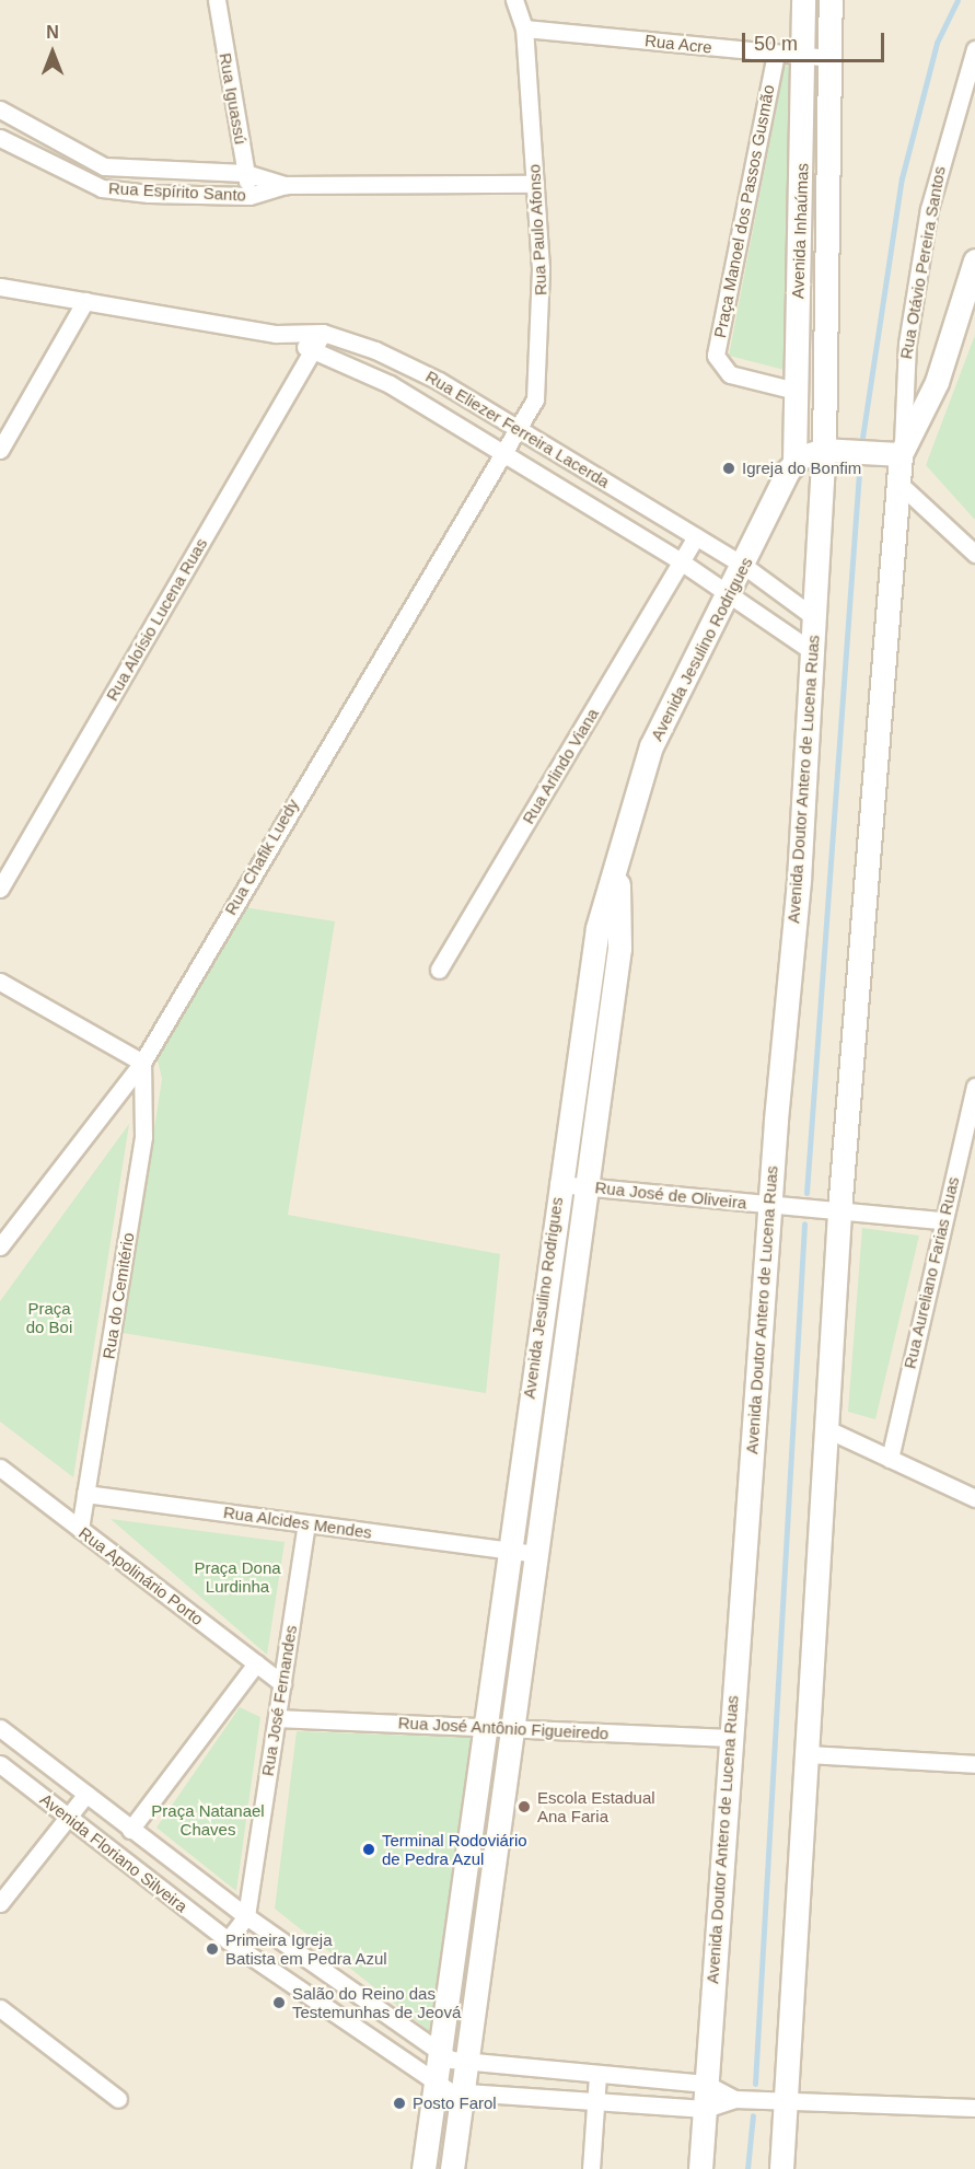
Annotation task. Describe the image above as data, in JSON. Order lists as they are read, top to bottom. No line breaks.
{"streets":{"street":["Rua Acre","Rua Iguassú","Rua Espírito Santo","Praça Manoel dos Passos Gusmão","Rua Paulo Afonso","Avenida Inhaúmas","Rua Otávio Pereira Santos","Rua Eliezer Ferreira Lacerda","Rua Aloísio Lucena Ruas","Avenida Jesulino Rodrigues","Rua Arlindo Viana","Avenida Doutor Antero de Lucena Ruas","Rua Chafik Luedy","Rua José de Oliveira","Rua Aureliano Farias Ruas","Rua do Cemitério","Rua Alcides Mendes","Rua Apolinário Porto","Rua José Fernandes","Rua José Antônio Figueiredo","Avenida Floriano Silveira"]},"crossings":[["Rua Acre","Praça Manoel dos Passos Gusmão"],["Rua Acre","Rua Paulo Afonso"],["Rua Acre","Avenida Inhaúmas"],["Rua Iguassú","Rua Espírito Santo"],["Rua Espírito Santo","Rua Paulo Afonso"],["Praça Manoel dos Passos Gusmão","Avenida Inhaúmas"],["Rua Paulo Afonso","Rua Eliezer Ferreira Lacerda"],["Rua Paulo Afonso","Rua Chafik Luedy"],["Avenida Inhaúmas","Avenida Jesulino Rodrigues"],["Avenida Inhaúmas","Avenida Doutor Antero de Lucena Ruas"],["Rua Eliezer Ferreira Lacerda","Rua Aloísio Lucena Ruas"],["Rua Eliezer Ferreira Lacerda","Avenida Jesulino Rodrigues"],["Rua Eliezer Ferreira Lacerda","Rua Arlindo Viana"],["Rua Eliezer Ferreira Lacerda","Avenida Doutor Antero de Lucena Ruas"],["Rua Eliezer Ferreira Lacerda","Rua Chafik Luedy"],["Avenida Jesulino Rodrigues","Rua José de Oliveira"],["Avenida Jesulino Rodrigues","Rua Alcides Mendes"],["Avenida Jesulino Rodrigues","Rua José Antônio Figueiredo"],["Avenida Doutor Antero de Lucena Ruas","Rua José de Oliveira"],["Avenida Doutor Antero de Lucena Ruas","Rua José Antônio Figueiredo"],["Avenida Doutor Antero de Lucena Ruas","Avenida Floriano Silveira"],["Rua Chafik Luedy","Rua do Cemitério"],["Rua José de Oliveira","Rua Aureliano Farias Ruas"],["Rua do Cemitério","Rua Alcides Mendes"],["Rua do Cemitério","Rua Apolinário Porto"],["Rua Alcides Mendes","Rua José Fernandes"],["Rua Apolinário Porto","Rua José Fernandes"],["Rua José Fernandes","Rua José Antônio Figueiredo"],["Rua José Fernandes","Avenida Floriano Silveira"]],"parks":["Praça do Boi","Praça Dona Lurdinha","Praça Natanael Chaves"],"places":["Igreja do Bonfim","Escola Estadual Ana Faria","Terminal Rodoviário de Pedra Azul","Primeira Igreja Batista em Pedra Azul","Salão do Reino das Testemunhas de Jeová","Posto Farol"],"scale_bar":"50 m","north":"top"}
